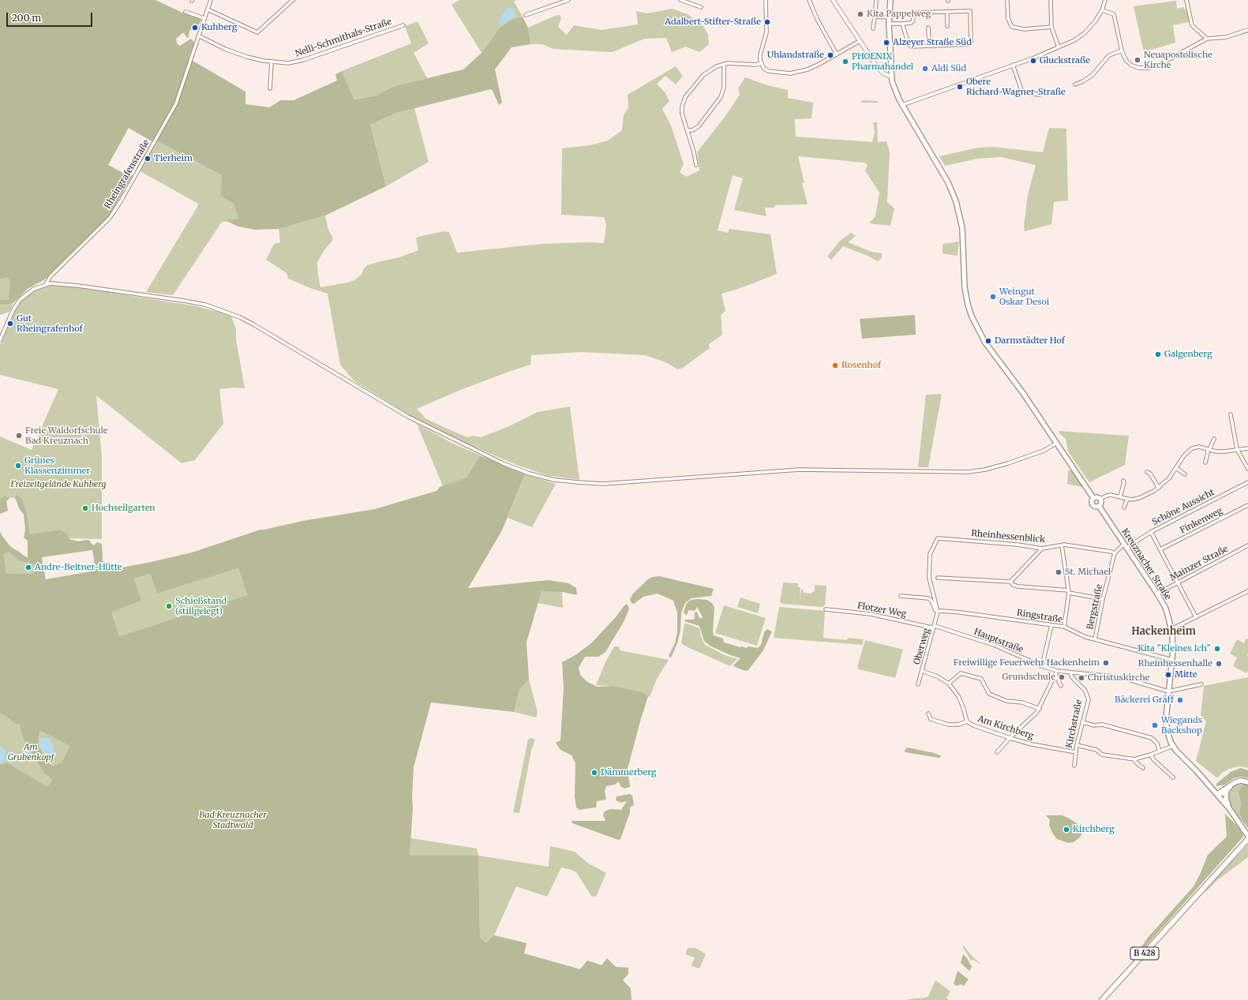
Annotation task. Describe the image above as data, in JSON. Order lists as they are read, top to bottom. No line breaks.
{"streets":{"main road":["Kreuznacher Straße","B 428"],"street":["Nelli-Schmithals-Straße","Rheingrafenstraße","Schöne Aussicht","Finkenweg","Rheinhessenblick","Mainzer Straße","Bergstraße","Flotzer Weg","Ringstraße","Hauptstraße","Oberweg","Kirchstraße","Am Kirchberg"]},"crossings":[["Nelli-Schmithals-Straße","Rheingrafenstraße"],["Schöne Aussicht","Kreuznacher Straße"],["Rheinhessenblick","Bergstraße"],["Rheinhessenblick","Oberweg"],["Mainzer Straße","Kreuznacher Straße"],["Kreuznacher Straße","Ringstraße"],["Kreuznacher Straße","Hauptstraße"],["Bergstraße","Ringstraße"],["Flotzer Weg","Hauptstraße"],["Flotzer Weg","Oberweg"],["Ringstraße","Oberweg"],["Hauptstraße","Oberweg"],["Hauptstraße","Kirchstraße"],["Oberweg","Am Kirchberg"],["Kirchstraße","Am Kirchberg"]],"districts":["Hackenheim"],"parks":["Freizeitgelände Kuhberg","Am Grubenkopf","Bad Kreuznacher Stadtwald"],"places":["Kita Pappelweg","Adalbert-Stifter-Straße","Kuhberg","Alzeyer Straße Süd","Uhlandstraße","Neuapostolische Kirche","Gluckstraße","PHOENIX Pharmahandel","Aldi Süd","Obere Richard-Wagner-Straße","Tierheim","Weingut Oskar Desoi","Gut Rheingrafenhof","Darmstädter Hof","Galgenberg","Rosenhof","Freie Waldorfschule Bad Kreuznach","Grünes Klassenzimmer","Hochseilgarten","Andre-Beitner-Hütte","St. Michael","Schießstand (stillgelegt)","Kita \"Kleines Ich\"","Freiwillige Feuerwehr Hackenheim","Rheinhessenhalle","Mitte","Grundschule","Christuskirche","Bäckerei Gräff","Wiegands Backshop","Dämmerberg","Kirchberg"],"scale_bar":"200 m"}
